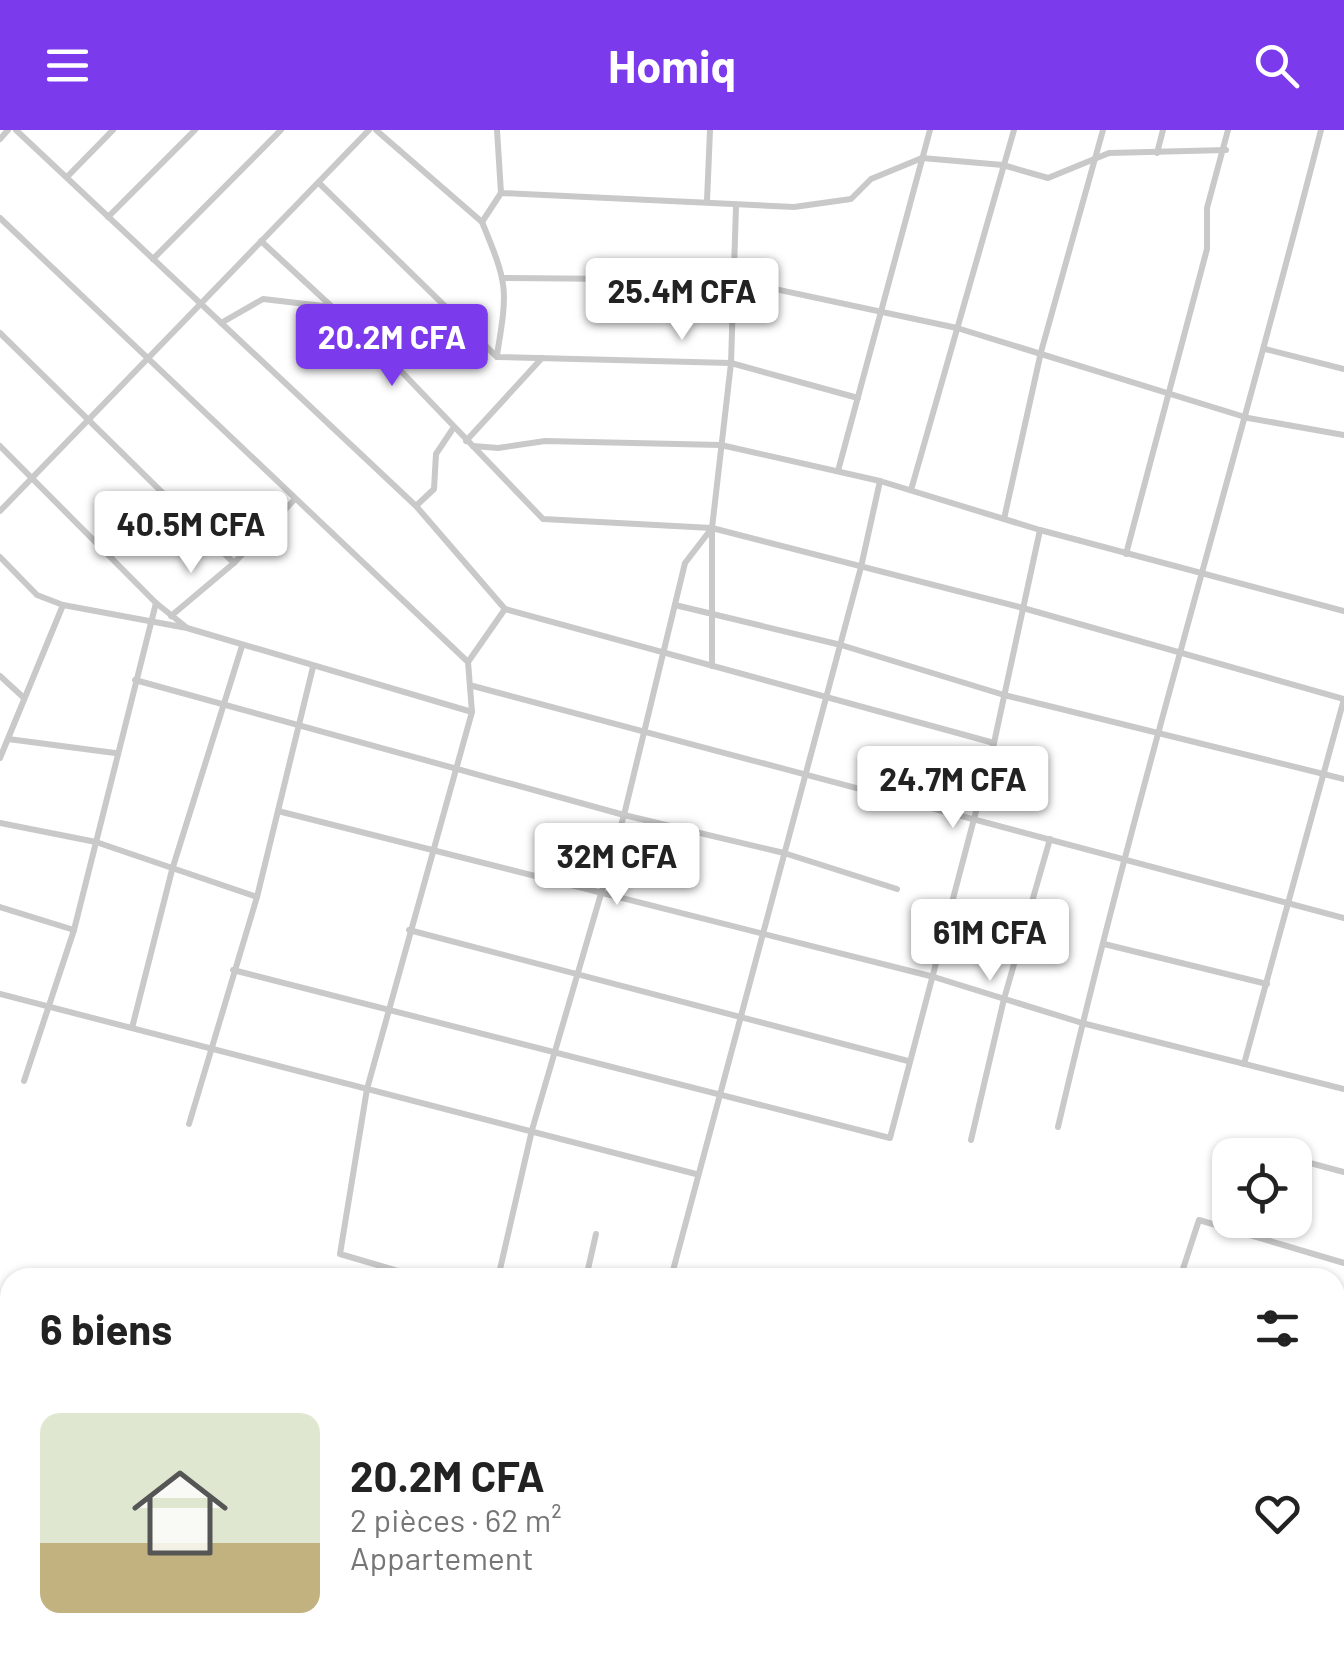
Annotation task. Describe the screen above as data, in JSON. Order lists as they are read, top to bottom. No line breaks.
{"page":{"header":"Homiq","price":["25.4M CFA","20.2M CFA","40.5M CFA","24.7M CFA","32M CFA","61M CFA"],"heading":"6 biens","list":[{"name":"20.2M CFA","note":"2 pièces · 62 m² · Appartement"}]}}
